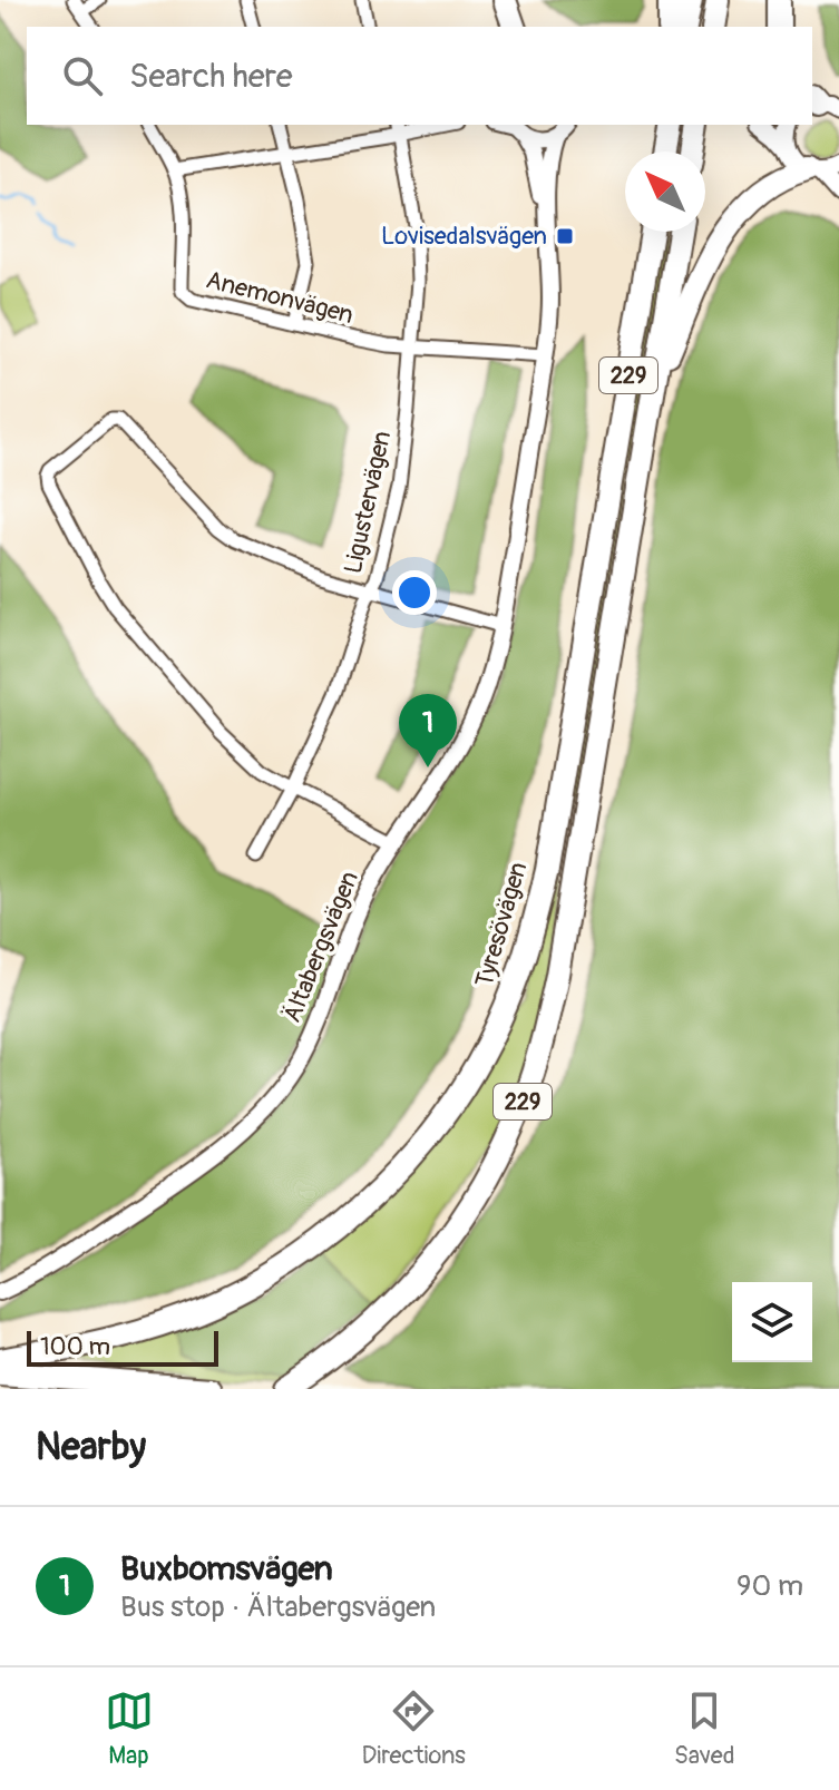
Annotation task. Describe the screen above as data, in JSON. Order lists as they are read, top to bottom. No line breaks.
{"streets":{"highway":["229","Tyresövägen"],"street":["Anemonvägen","Ligustervägen","Ältabergsvägen"]},"crossings":[["Anemonvägen","Ligustervägen"],["Anemonvägen","Ältabergsvägen"]],"places":{"transit":["Lovisedalsvägen"]},"scale_bar":"100 m","north":"top left","page":{"search":"Search here","pins":"1","scale":"100 m","heading":"Nearby","list":[{"mark":"1","name":"Buxbomsvägen","note":"Bus stop · Ältabergsvägen","value":"90 m"}],"nav":["Map","Directions","Saved"]}}
